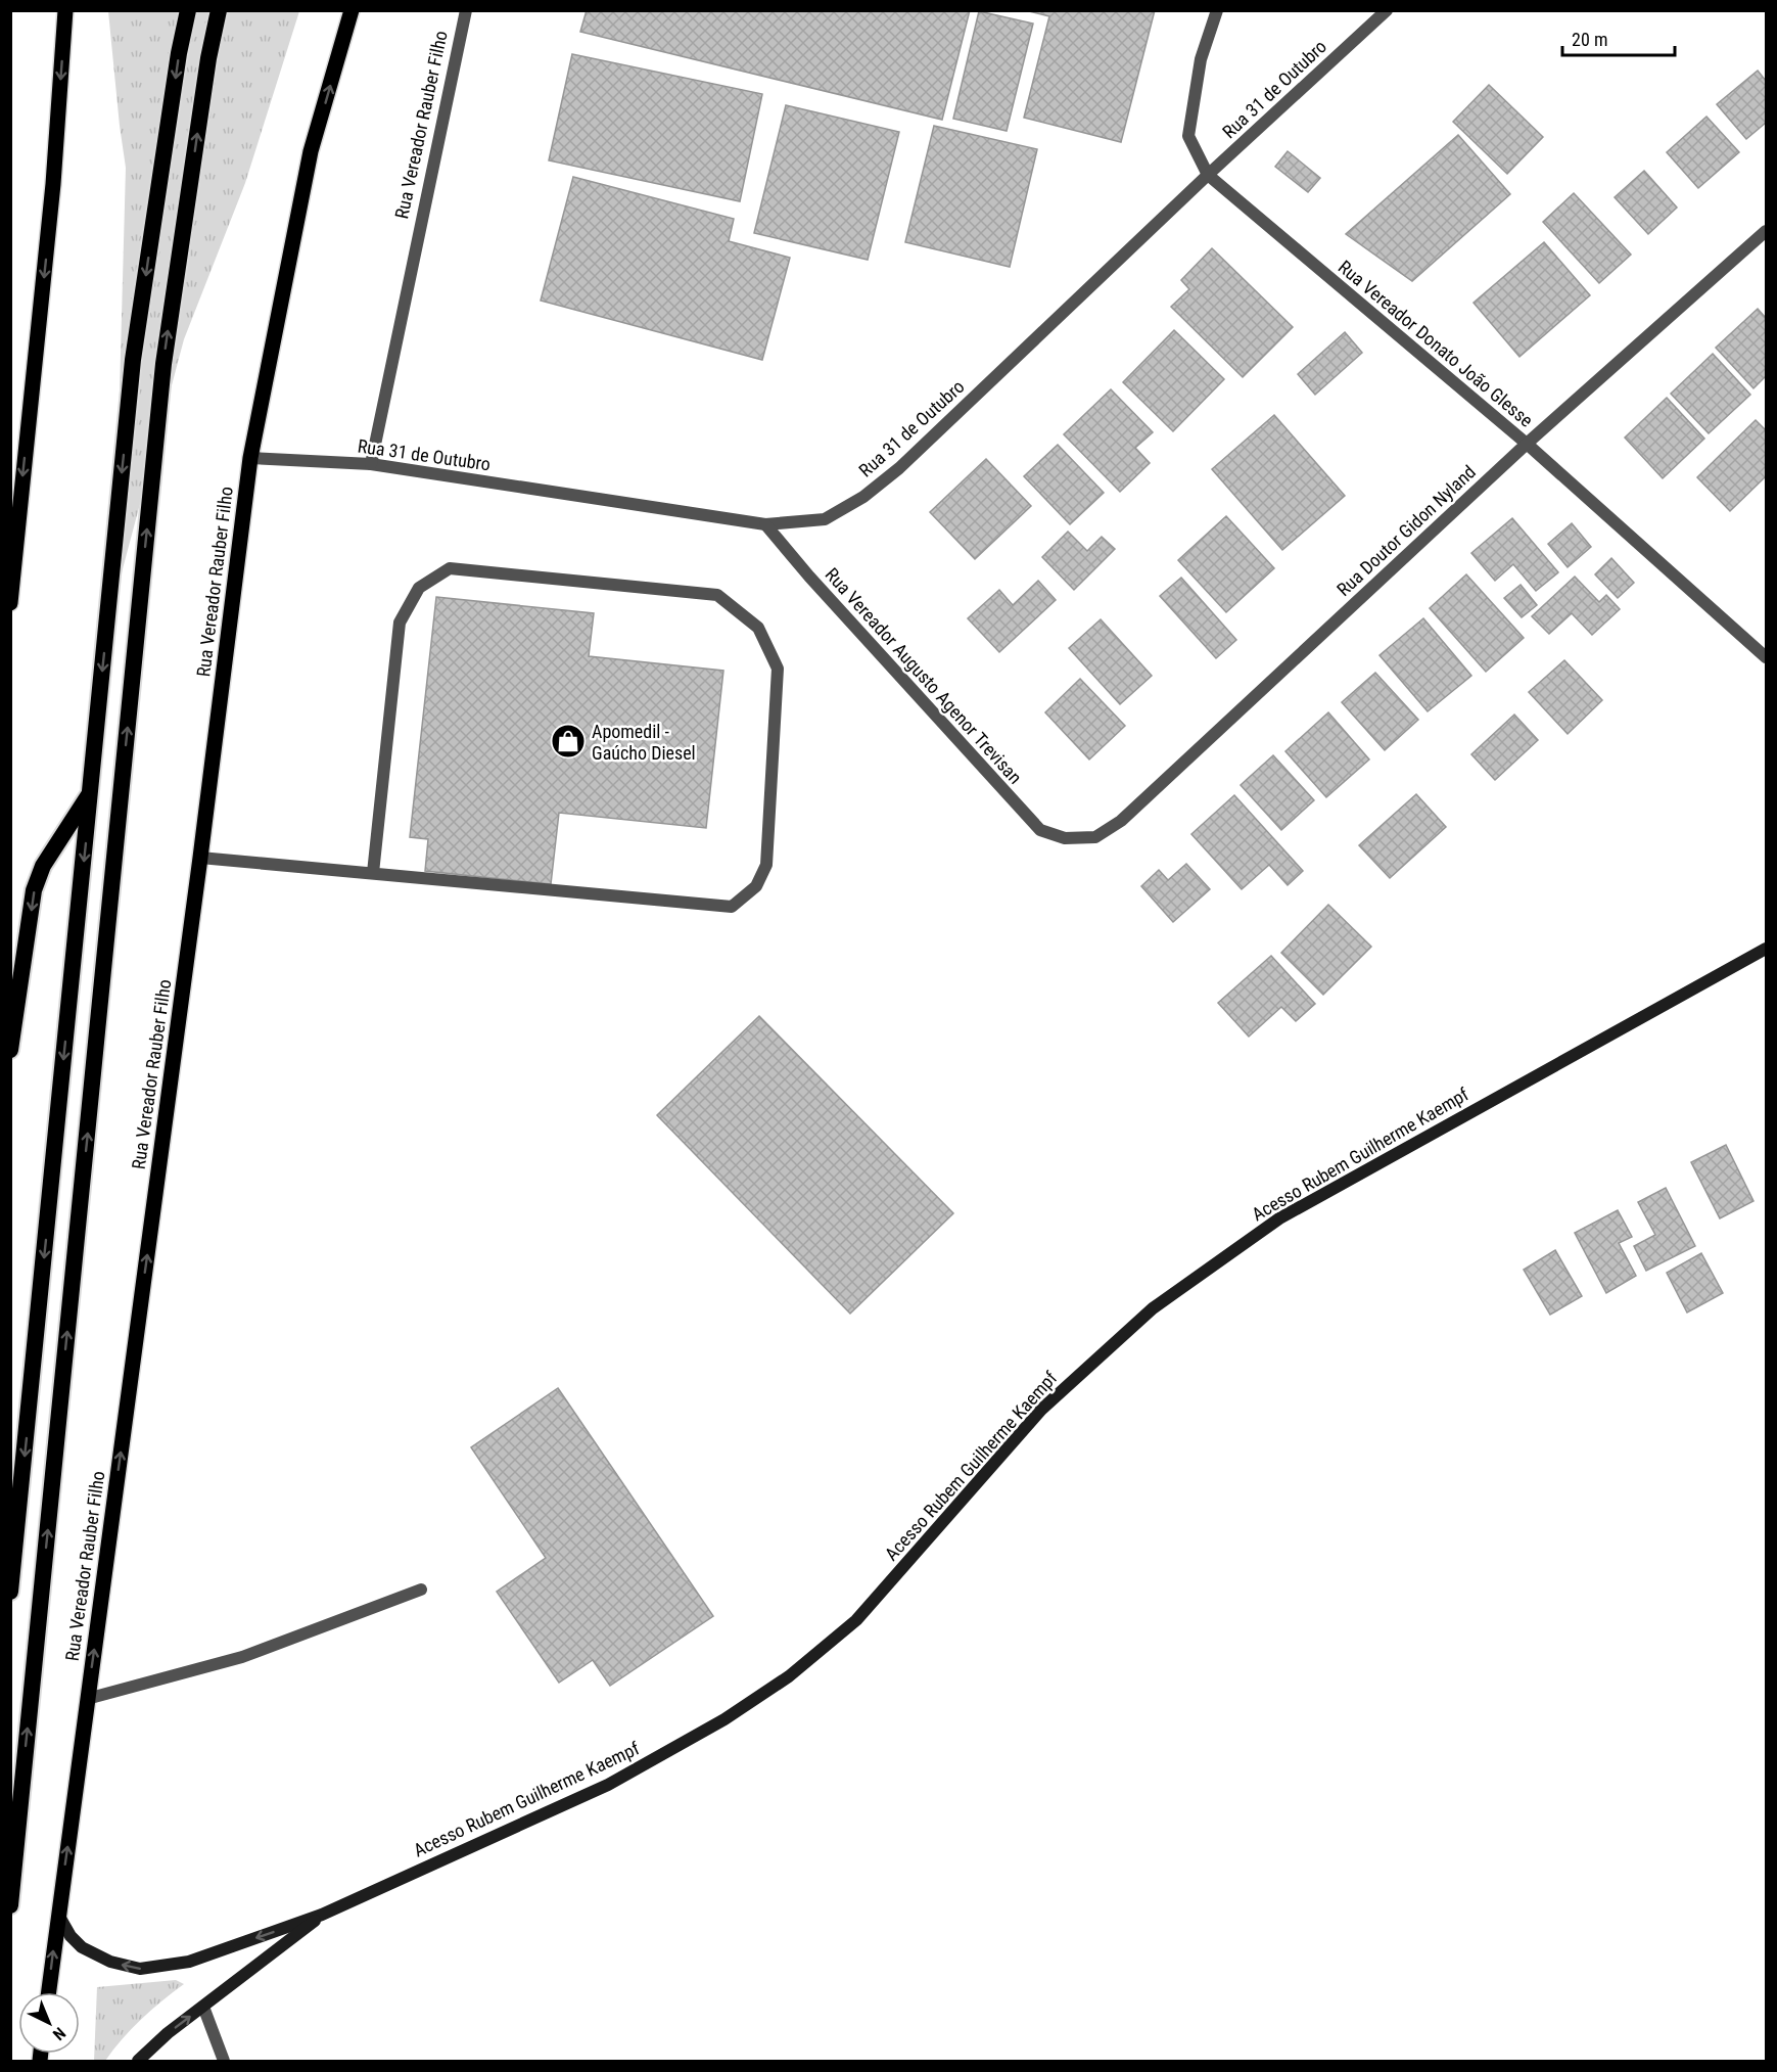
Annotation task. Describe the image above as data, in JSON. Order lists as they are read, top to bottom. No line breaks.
{"streets":{"main road":["Rua Vereador Rauber Filho","Acesso Rubem Guilherme Kaempf"],"street":["Rua 31 de Outubro","Rua Vereador Donato João Glesse","Rua Doutor Gidon Nyland","Rua Vereador Augusto Agenor Trevisan"]},"crossings":[["Rua 31 de Outubro","Rua Vereador Rauber Filho"],["Rua 31 de Outubro","Rua Vereador Donato João Glesse"],["Rua 31 de Outubro","Rua Vereador Augusto Agenor Trevisan"],["Rua Vereador Rauber Filho","Acesso Rubem Guilherme Kaempf"],["Rua Vereador Donato João Glesse","Rua Doutor Gidon Nyland"],["Rua Doutor Gidon Nyland","Rua Vereador Augusto Agenor Trevisan"]],"one_way":["Rua Vereador Rauber Filho"],"places":{"shop":["Apomedil - Gaúcho Diesel"]},"scale_bar":"20 m","north":"bottom right"}
